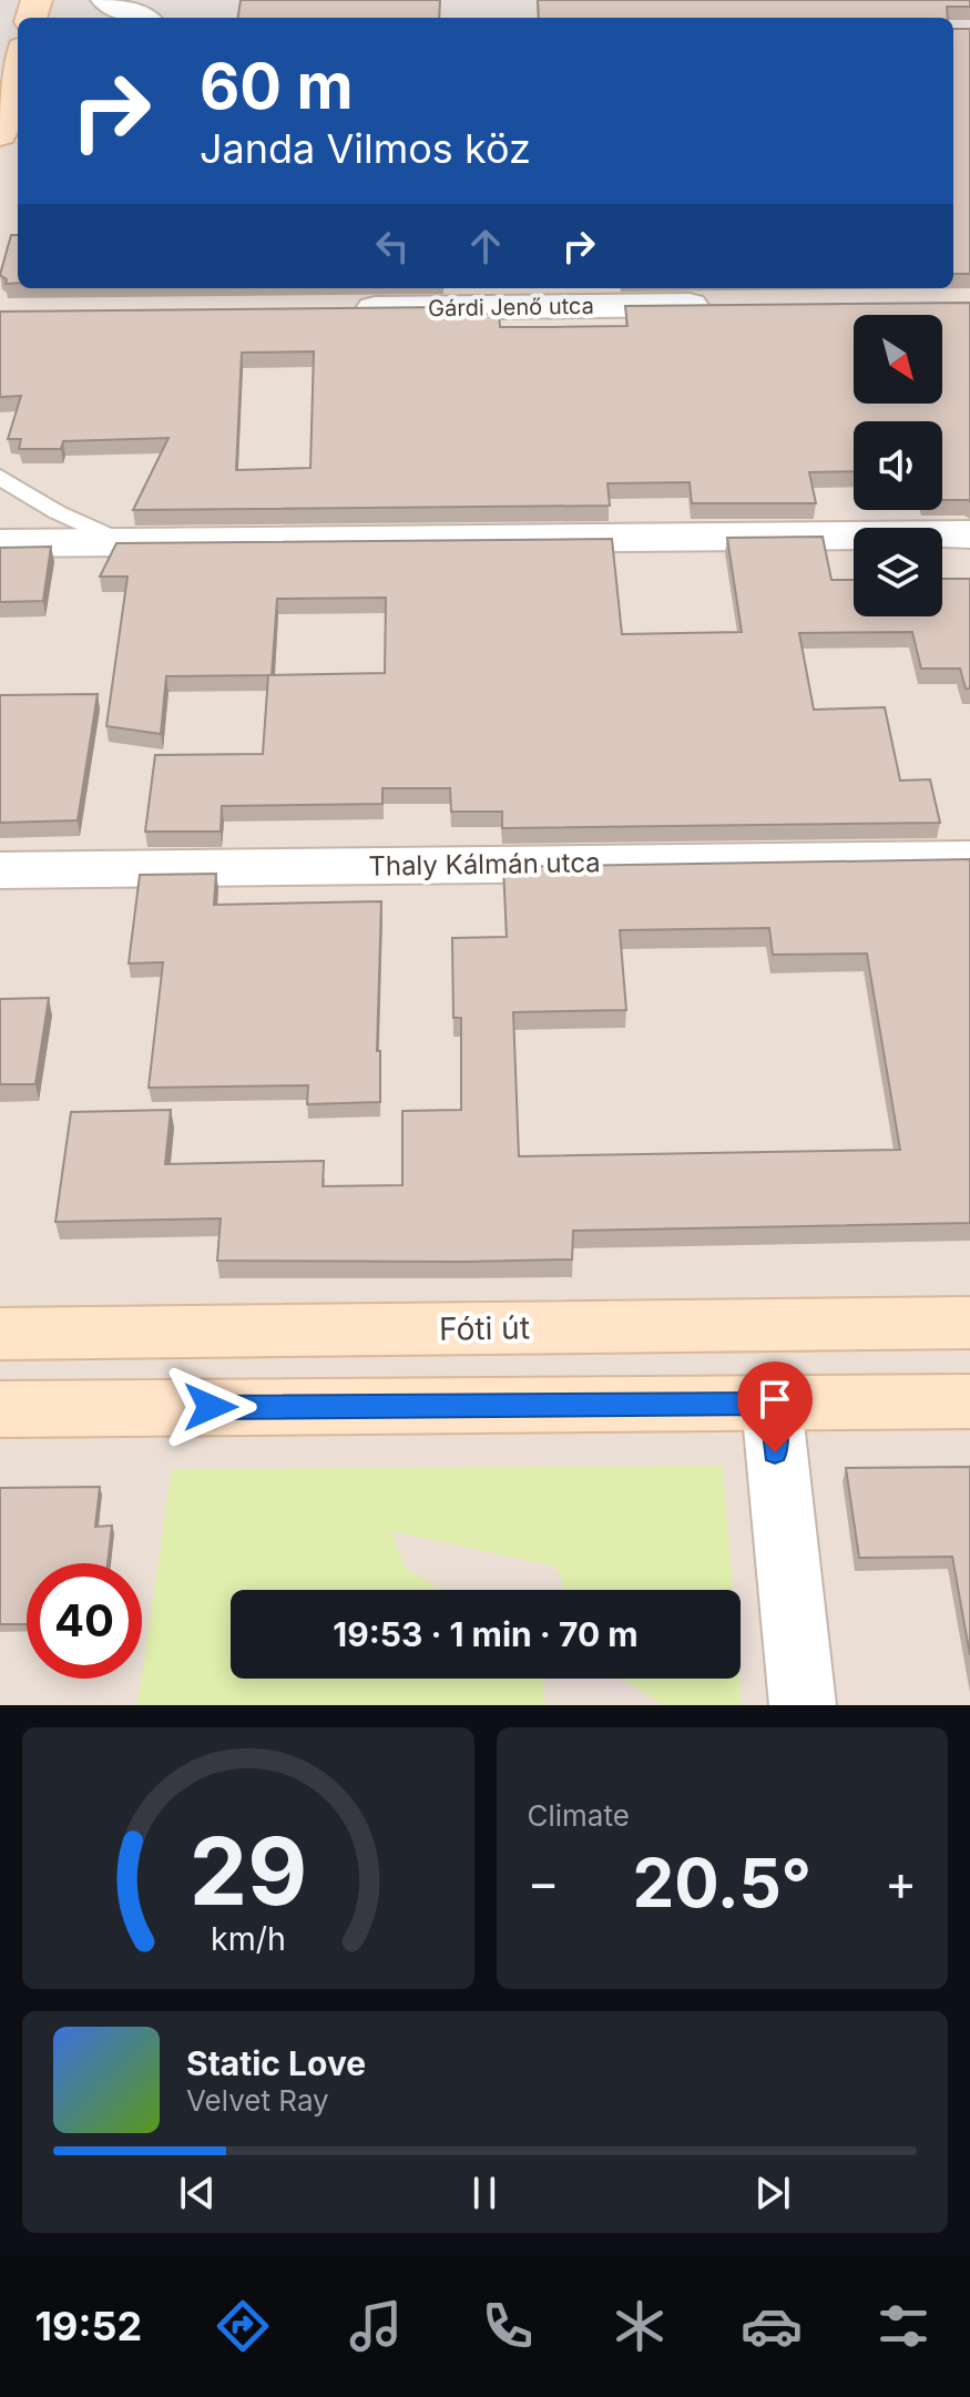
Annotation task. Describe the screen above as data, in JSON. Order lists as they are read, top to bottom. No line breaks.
{"streets":{"street":["Gárdi Jenő utca","Thaly Kálmán utca","Fóti út"]},"north":"bottom right","page":{"turn":["60 m","Janda Vilmos köz"],"limit":"40","trip":"19:53 · 1 min · 70 m","tile":"Climate","heat":["−","20.5°","+"],"song":["Static Love","Velvet Ray"],"tabs":"19:52","gauge":["29","km/h"]}}
